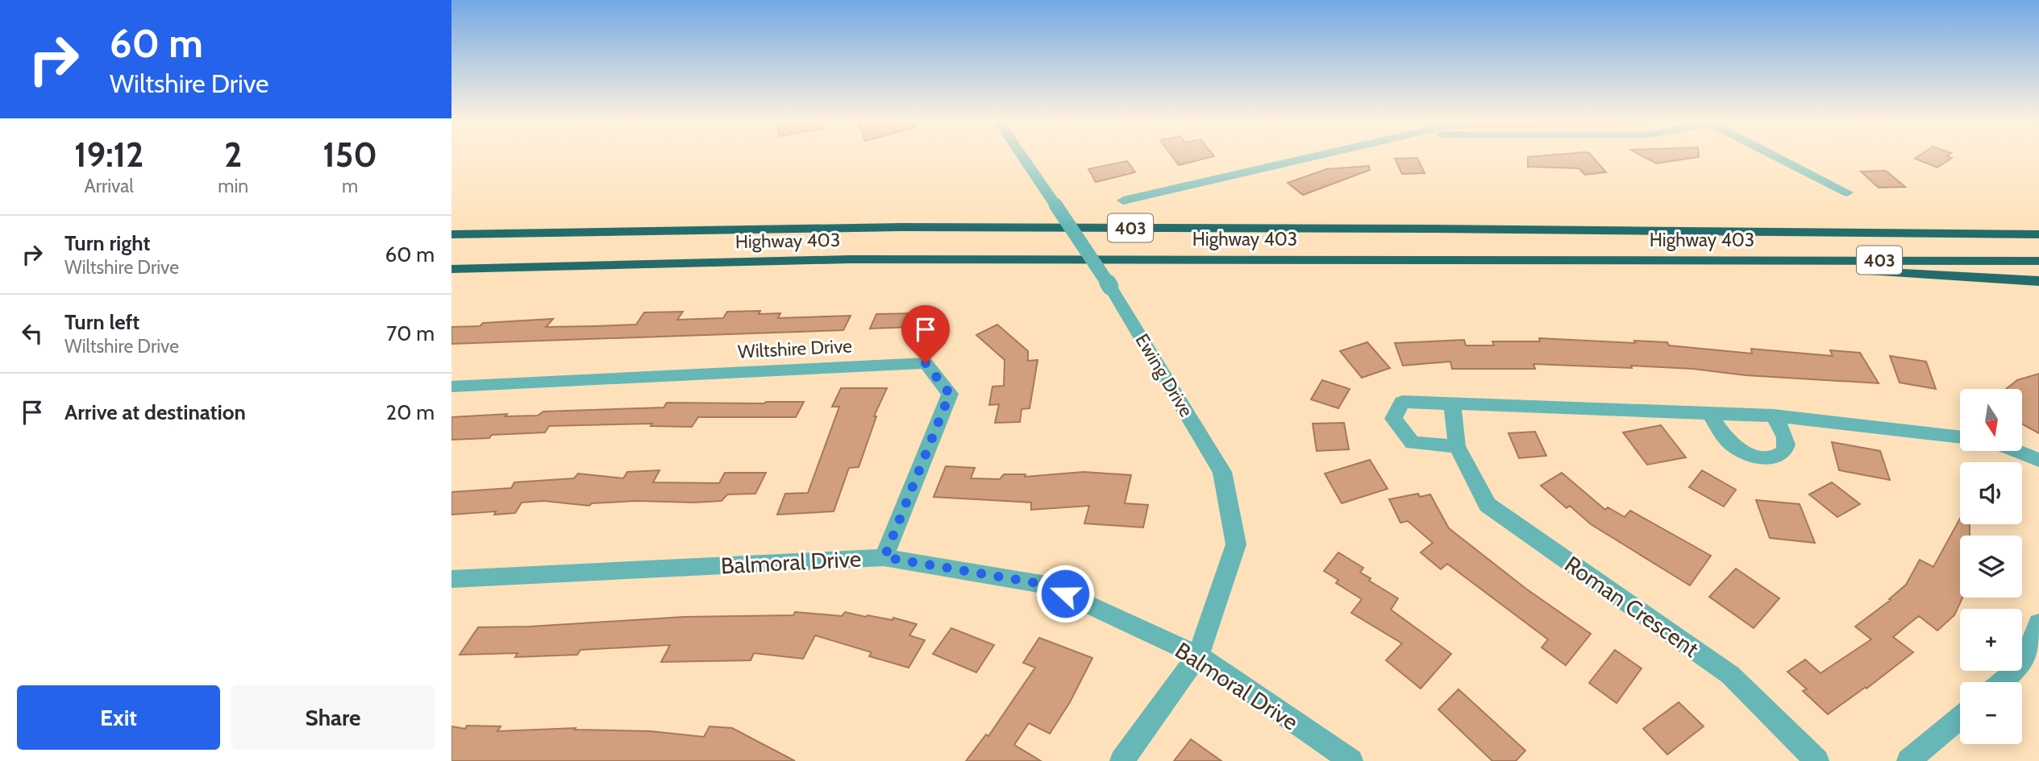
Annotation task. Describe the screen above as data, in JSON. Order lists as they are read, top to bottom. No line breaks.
{"streets":{"highway":["403","Highway 403"],"street":["Wiltshire Drive","Ewing Drive","Balmoral Drive","Roman Crescent"]},"crossings":[["Wiltshire Drive","Balmoral Drive"],["Ewing Drive","Balmoral Drive"]],"north":"bottom","page":{"turn":["60 m","Wiltshire Drive"],"eta":["19:12","Arrival","2","min","150","m"],"list":[{"name":"Turn right","note":"Wiltshire Drive","value":"60 m"},{"name":"Turn left","note":"Wiltshire Drive","value":"70 m"},{"name":"Arrive at destination","value":"20 m"}],"map_buttons":["+","−"],"buttons":["Exit","Share"]}}
